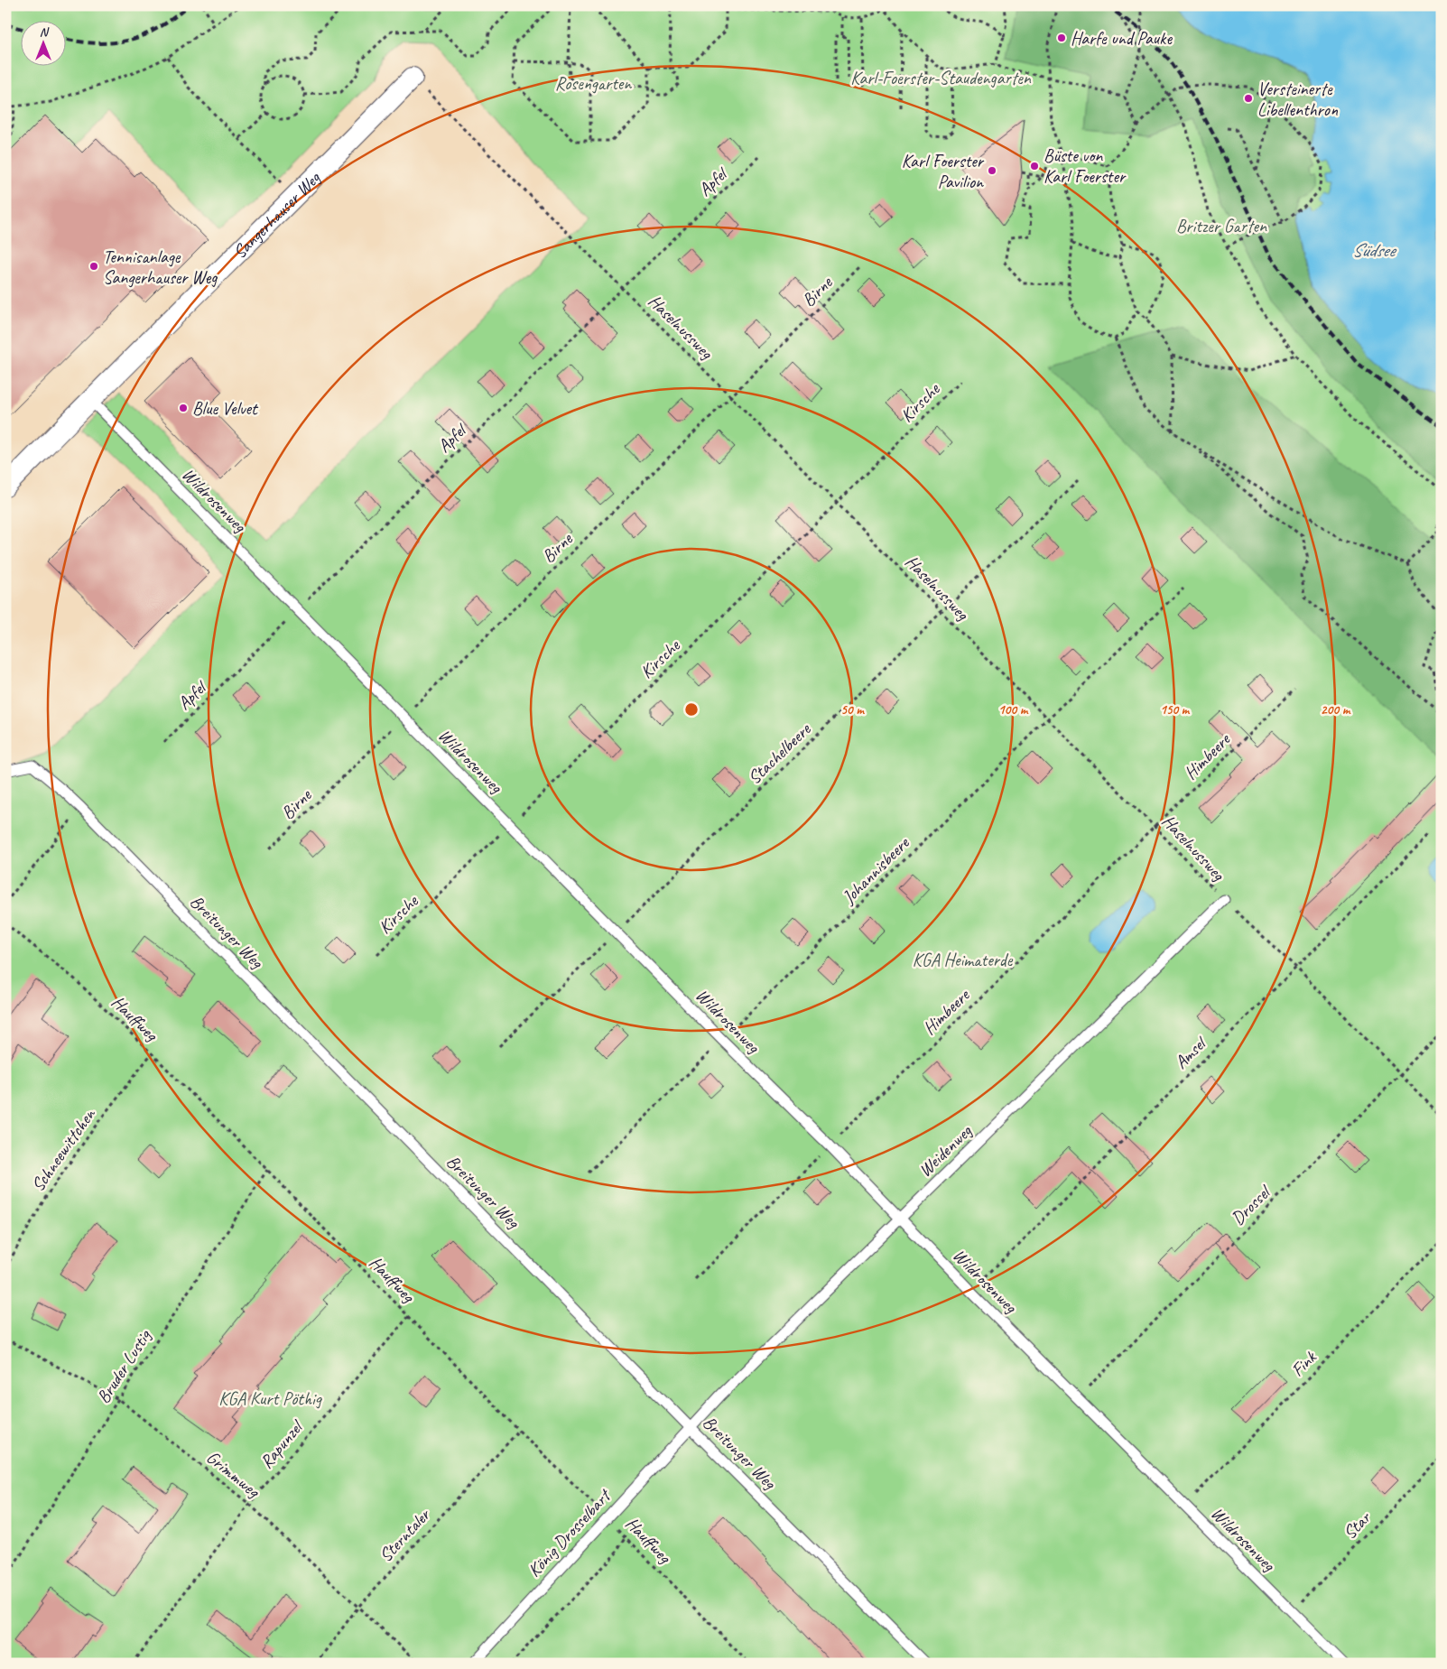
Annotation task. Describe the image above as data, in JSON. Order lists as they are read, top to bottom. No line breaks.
{"streets":{"street":["Sangerhauser Weg"],"lane":["Wildrosenweg","Breitunger Weg","Weidenweg","König Drosselbart"],"path":["Apfel","Birne","Haselnussweg","Kirsche","Stachelbeere","Himbeere","Johannisbeere","Hauffweg","Amsel","Schneewittchen","Drossel","Fink","Bruder Lustig","Rapunzel","Grimmweg","Star","Sterntaler"]},"crossings":[["Apfel","Haselnussweg"],["Apfel","Wildrosenweg"],["Sangerhauser Weg","Haselnussweg"],["Sangerhauser Weg","Wildrosenweg"],["Birne","Haselnussweg"],["Birne","Wildrosenweg"],["Haselnussweg","Kirsche"],["Haselnussweg","Stachelbeere"],["Haselnussweg","Himbeere"],["Haselnussweg","Johannisbeere"],["Haselnussweg","Amsel"],["Haselnussweg","Weidenweg"],["Haselnussweg","Drossel"],["Kirsche","Wildrosenweg"],["Wildrosenweg","Stachelbeere"],["Wildrosenweg","Himbeere"],["Wildrosenweg","Johannisbeere"],["Wildrosenweg","Amsel"],["Wildrosenweg","Weidenweg"],["Wildrosenweg","Drossel"],["Wildrosenweg","Fink"],["Wildrosenweg","Star"],["Breitunger Weg","Weidenweg"],["Breitunger Weg","König Drosselbart"],["Hauffweg","Schneewittchen"],["Hauffweg","Bruder Lustig"],["Hauffweg","Rapunzel"],["Hauffweg","König Drosselbart"],["Hauffweg","Sterntaler"],["Weidenweg","König Drosselbart"],["Bruder Lustig","Grimmweg"],["Rapunzel","Grimmweg"],["Grimmweg","Sterntaler"]],"water":["Südsee"],"parks":["Karl-Foerster-Staudengarten","Rosengarten","Britzer Garten","KGA Heimaterde","KGA Kurt Pöthig"],"places":["Harfe und Pauke","Versteinerte Libellenthron","Büste von Karl Foerster","Karl Foerster Pavilion","Tennisanlage Sangerhauser Weg","Blue Velvet"],"north":"top","rings":["50 m","100 m","150 m","200 m"]}
